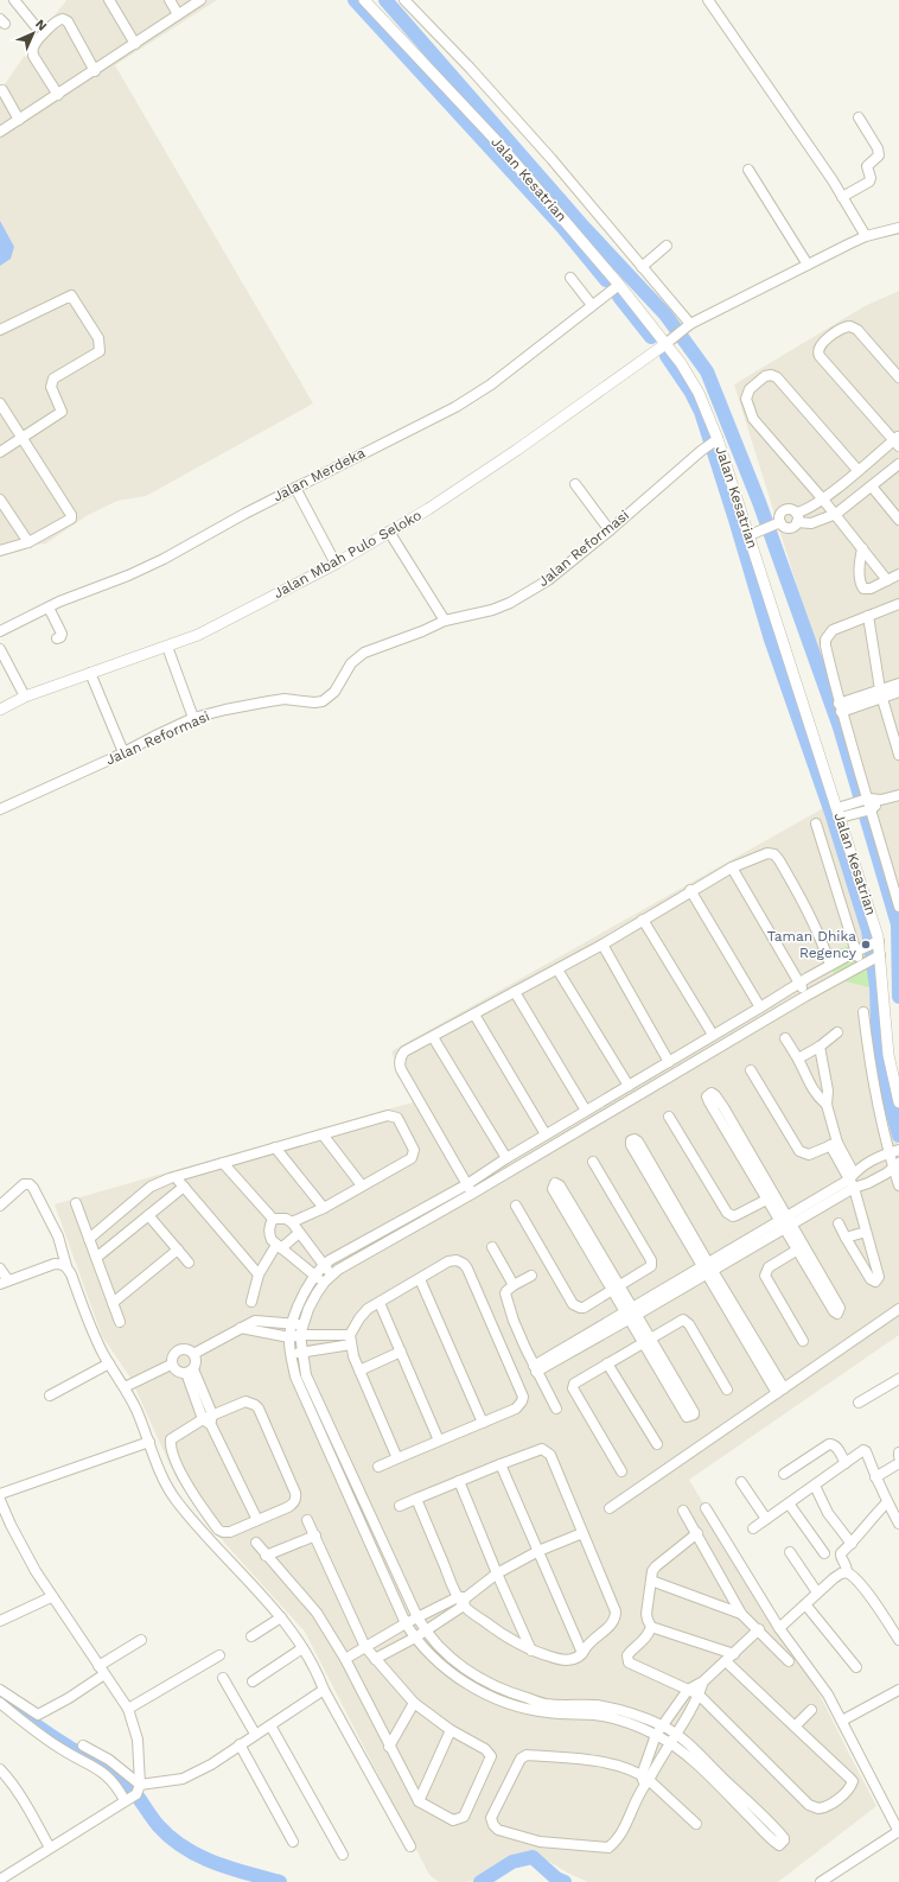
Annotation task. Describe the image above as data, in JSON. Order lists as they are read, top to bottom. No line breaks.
{"streets":{"street":["Jalan Kesatrian","Jalan Merdeka","Jalan Reformasi","Jalan Mbah Pulo Seloko"]},"crossings":[["Jalan Kesatrian","Jalan Merdeka"],["Jalan Kesatrian","Jalan Reformasi"],["Jalan Kesatrian","Jalan Mbah Pulo Seloko"]],"places":["Taman Dhika Regency"],"north":"top right"}
